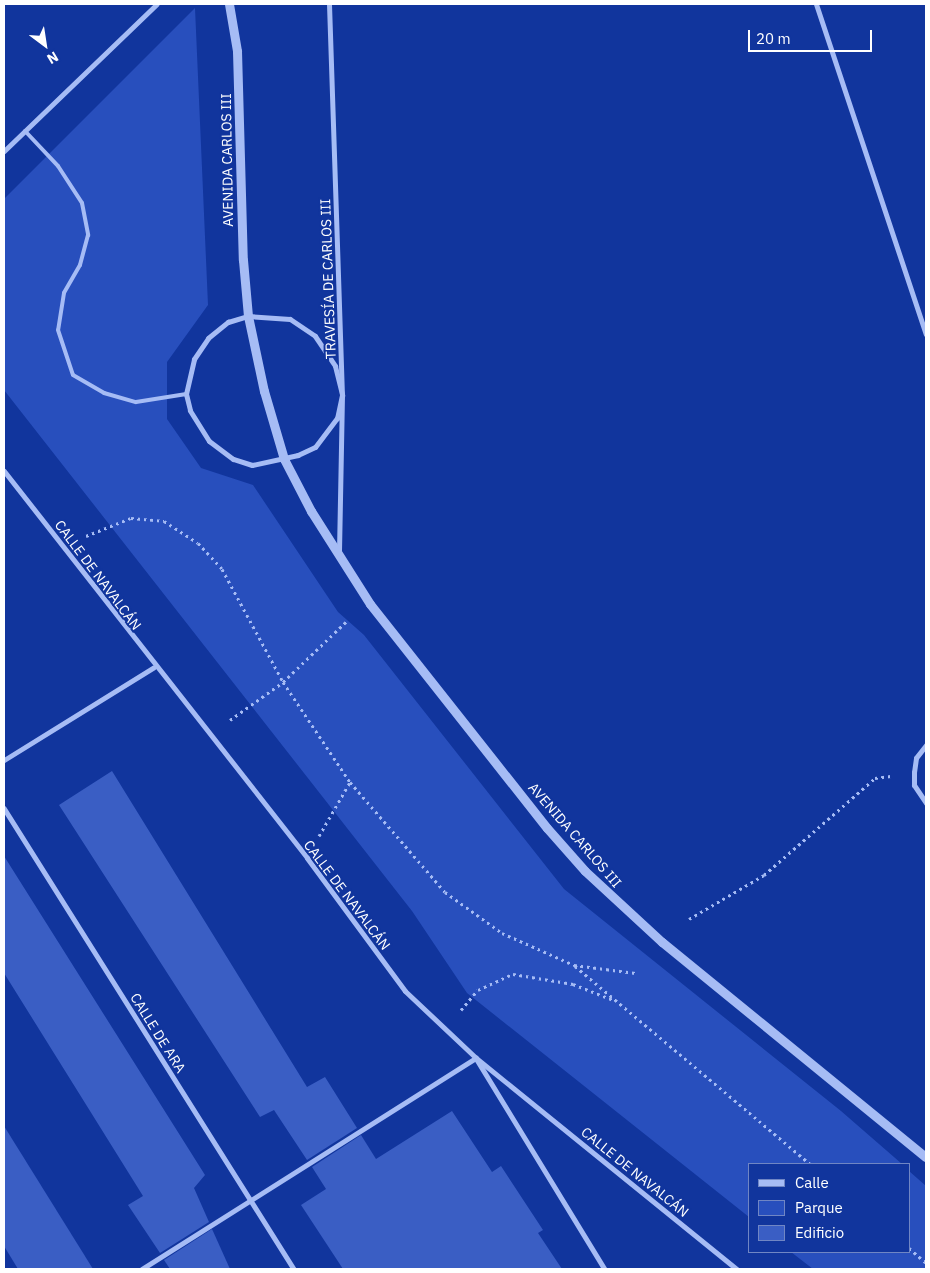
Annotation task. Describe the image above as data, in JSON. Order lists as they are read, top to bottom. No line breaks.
{"streets":{"street":["AVENIDA CARLOS III","TRAVESÍA DE CARLOS III","CALLE DE NAVALCÁN","CALLE DE ARA"]},"crossings":[["AVENIDA CARLOS III","TRAVESÍA DE CARLOS III"]],"legend":["Calle","Parque","Edificio"],"scale_bar":"20 m","north":"bottom right"}
